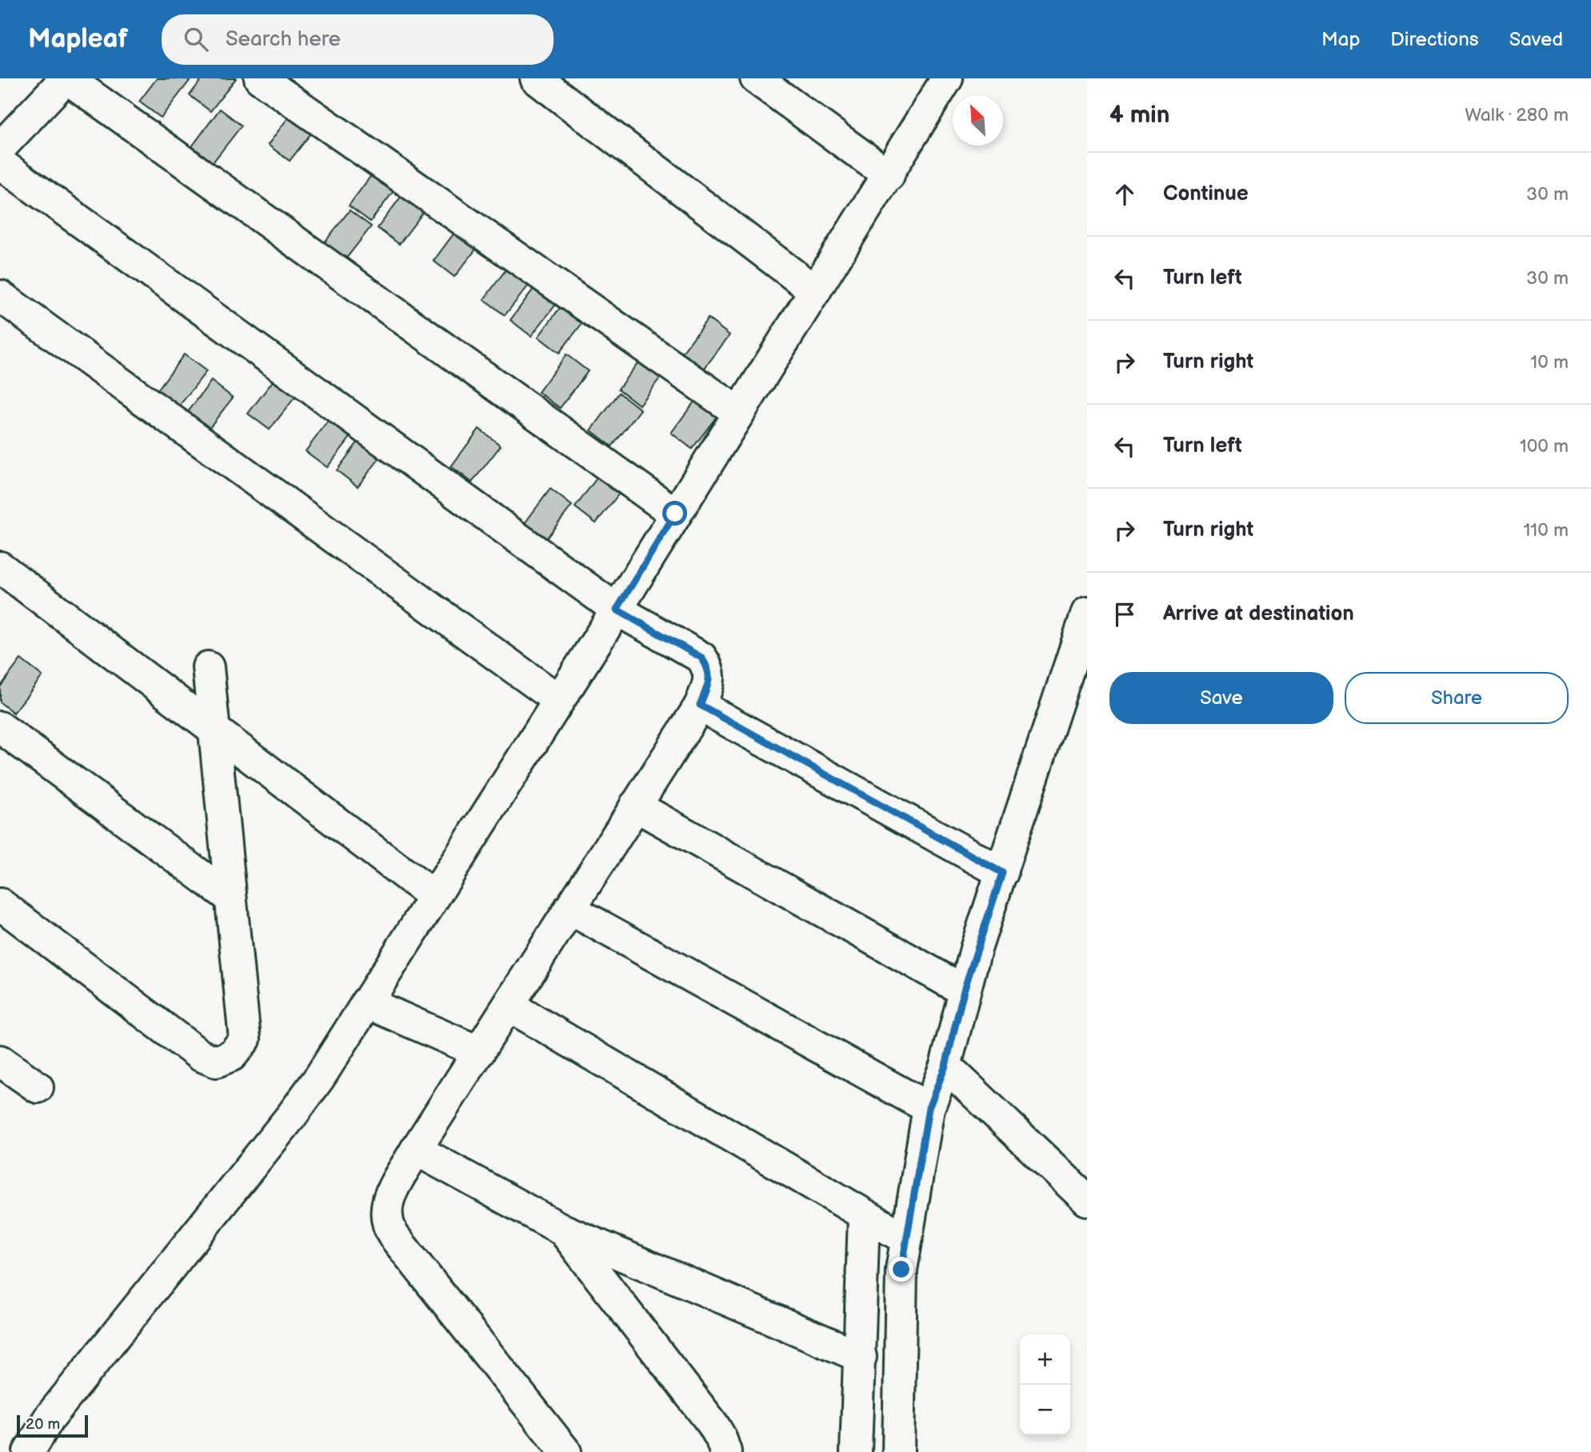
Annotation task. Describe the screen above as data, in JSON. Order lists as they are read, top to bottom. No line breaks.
{"scale_bar":"20 m","north":"top left","page":{"header":"Mapleaf","search":"Search here","nav":["Map","Directions","Saved"],"heading":["4 min","Walk · 280 m"],"list":[["Continue","30 m"],["Turn left","30 m"],["Turn right","10 m"],["Turn left","100 m"],["Turn right","110 m"],"Arrive at destination"],"buttons":["Save","Share"],"map_buttons":["+","−"],"scale":"20 m"}}
